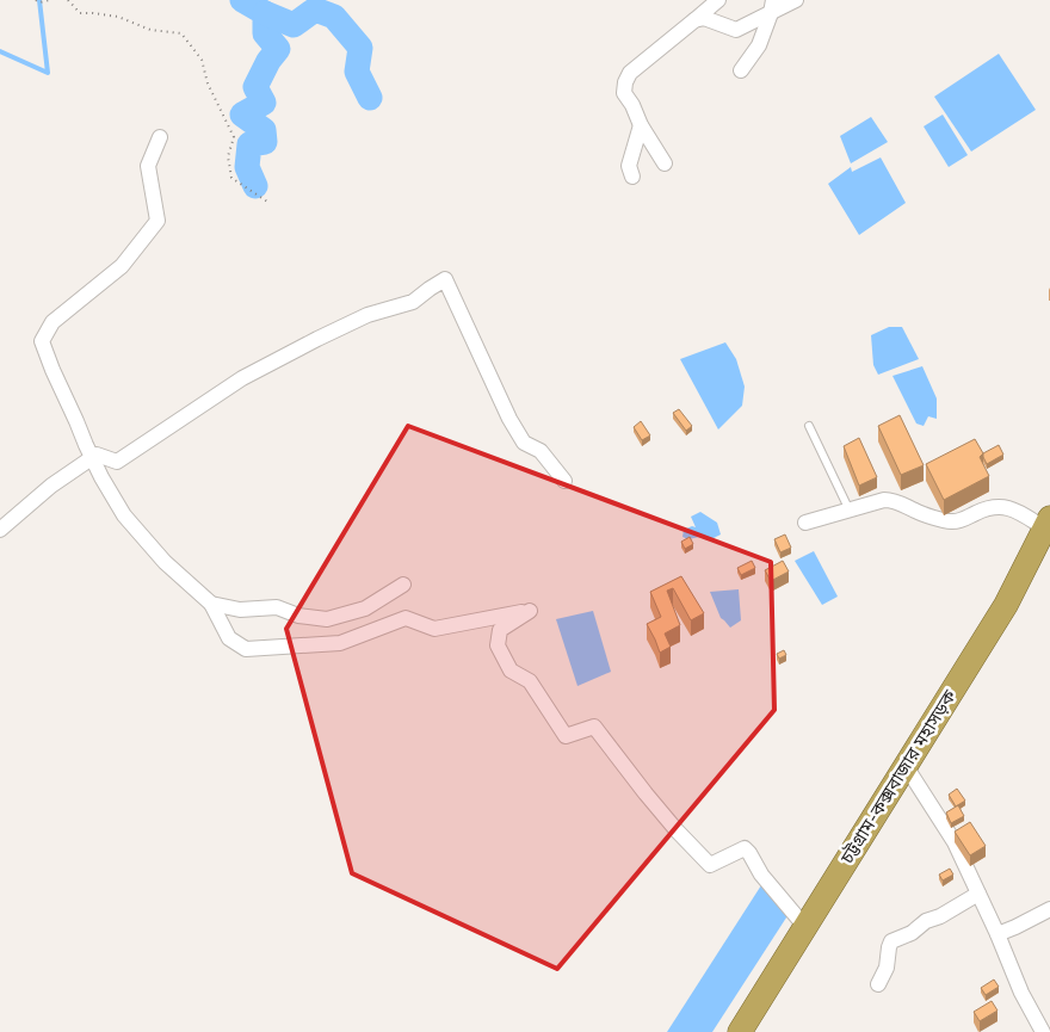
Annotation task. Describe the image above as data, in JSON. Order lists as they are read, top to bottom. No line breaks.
{"streets":{"highway":["চট্টগ্রাম-কক্সবাজার মহাসড়ক"]}}
